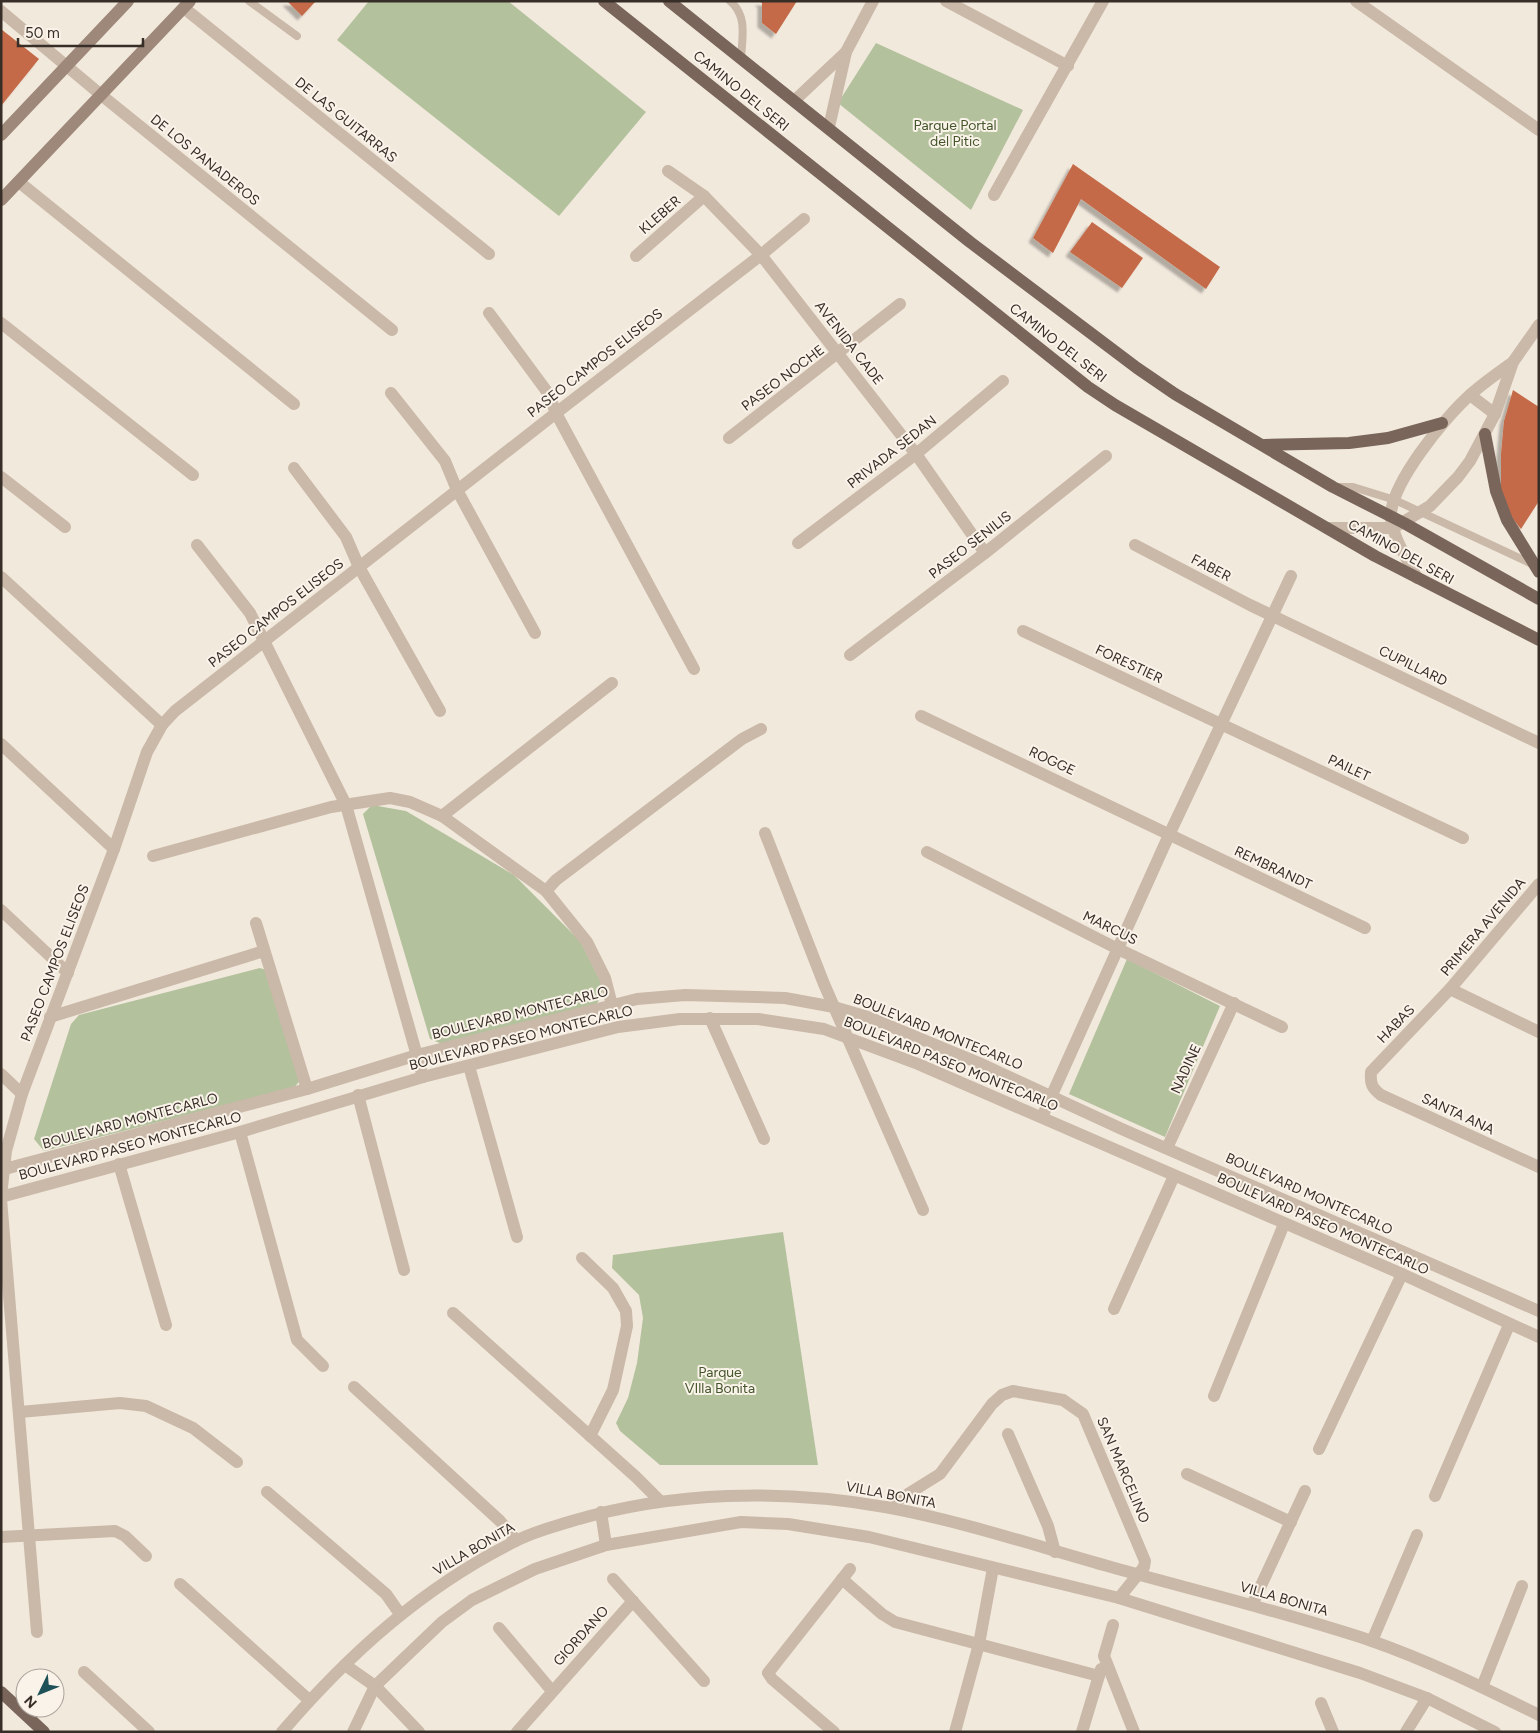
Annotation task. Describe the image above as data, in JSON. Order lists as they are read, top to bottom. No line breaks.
{"streets":{"main road":["CAMINO DEL SERI"],"street":["DE LAS GUITARRAS","DE LOS PANADEROS","KLEBER","AVENIDA CADE","PASEO CAMPOS ELISEOS","PASEO NOCHE","PRIVADA SEDAN","PASEO SENILIS","FABER","FORESTIER","CUPILLARD","ROGGE","PAILET","REMBRANDT","PRIMERA AVENIDA","MARCUS","BOULEVARD MONTECARLO","HABAS","BOULEVARD PASEO MONTECARLO","NADINE","SANTA ANA","SAN MARCELINO","VILLA BONITA","GIORDANO"]},"crossings":[["KLEBER","AVENIDA CADE"],["AVENIDA CADE","PASEO CAMPOS ELISEOS"],["AVENIDA CADE","PASEO NOCHE"],["AVENIDA CADE","PRIVADA SEDAN"],["AVENIDA CADE","PASEO SENILIS"],["PASEO CAMPOS ELISEOS","BOULEVARD MONTECARLO"],["PASEO CAMPOS ELISEOS","BOULEVARD PASEO MONTECARLO"],["FABER","CUPILLARD"],["FORESTIER","PAILET"],["ROGGE","REMBRANDT"],["PRIMERA AVENIDA","HABAS"],["MARCUS","NADINE"],["BOULEVARD MONTECARLO","NADINE"],["HABAS","SANTA ANA"],["SAN MARCELINO","VILLA BONITA"]],"parks":["Parque Portal del Pitic","Parque VIlla Bonita"],"scale_bar":"50 m","north":"bottom left"}
